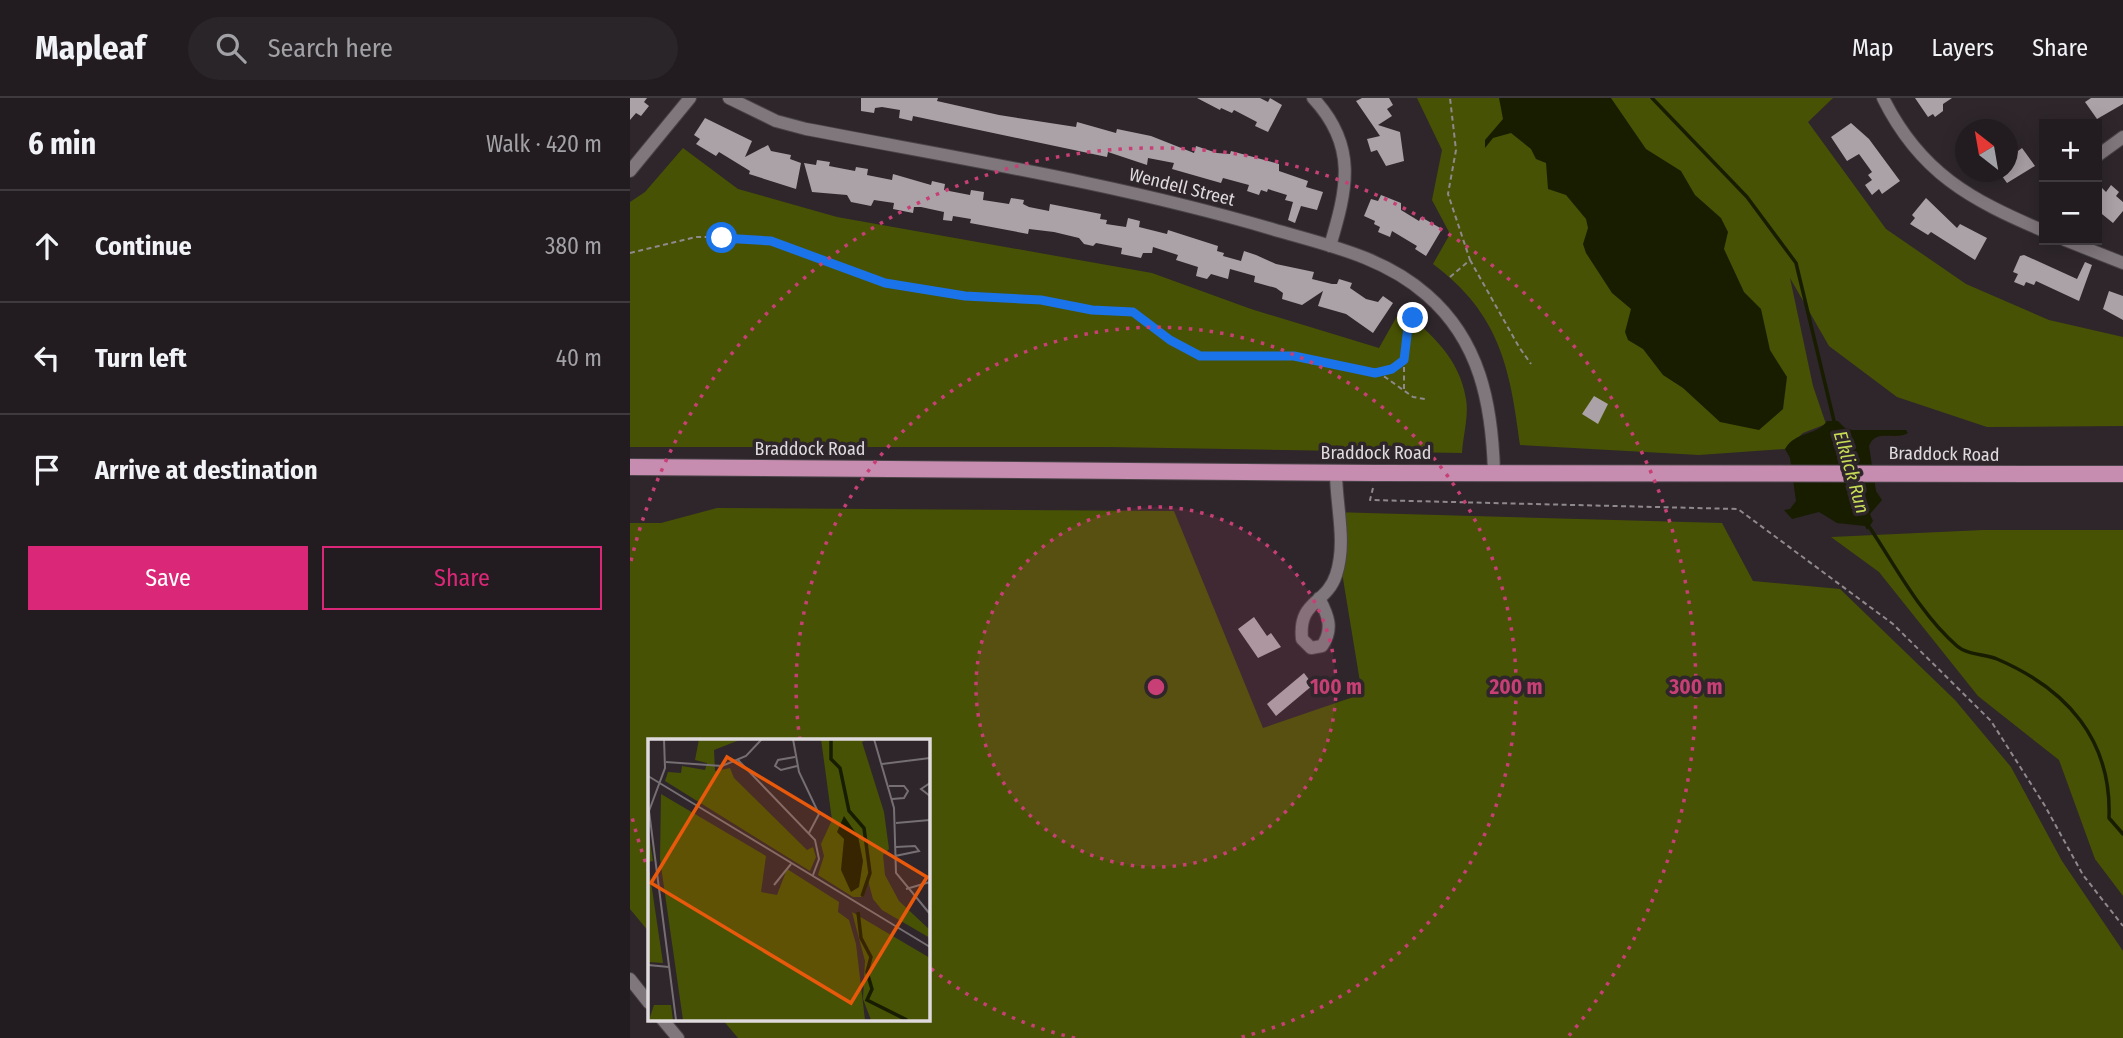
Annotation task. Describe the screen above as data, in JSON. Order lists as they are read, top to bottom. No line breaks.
{"streets":{"main road":["Braddock Road"],"street":["Wendell Street"]},"crossings":[["Wendell Street","Braddock Road"]],"water":["Elklick Run"],"north":"top left","page":{"header":"Mapleaf","search":"Search here","nav":["Map","Layers","Share"],"heading":["6 min","Walk · 420 m"],"map_buttons":["+","−"],"list":[["Continue","380 m"],["Turn left","40 m"],"Arrive at destination"],"buttons":["Save","Share"]},"rings":["100 m","200 m","300 m"]}
